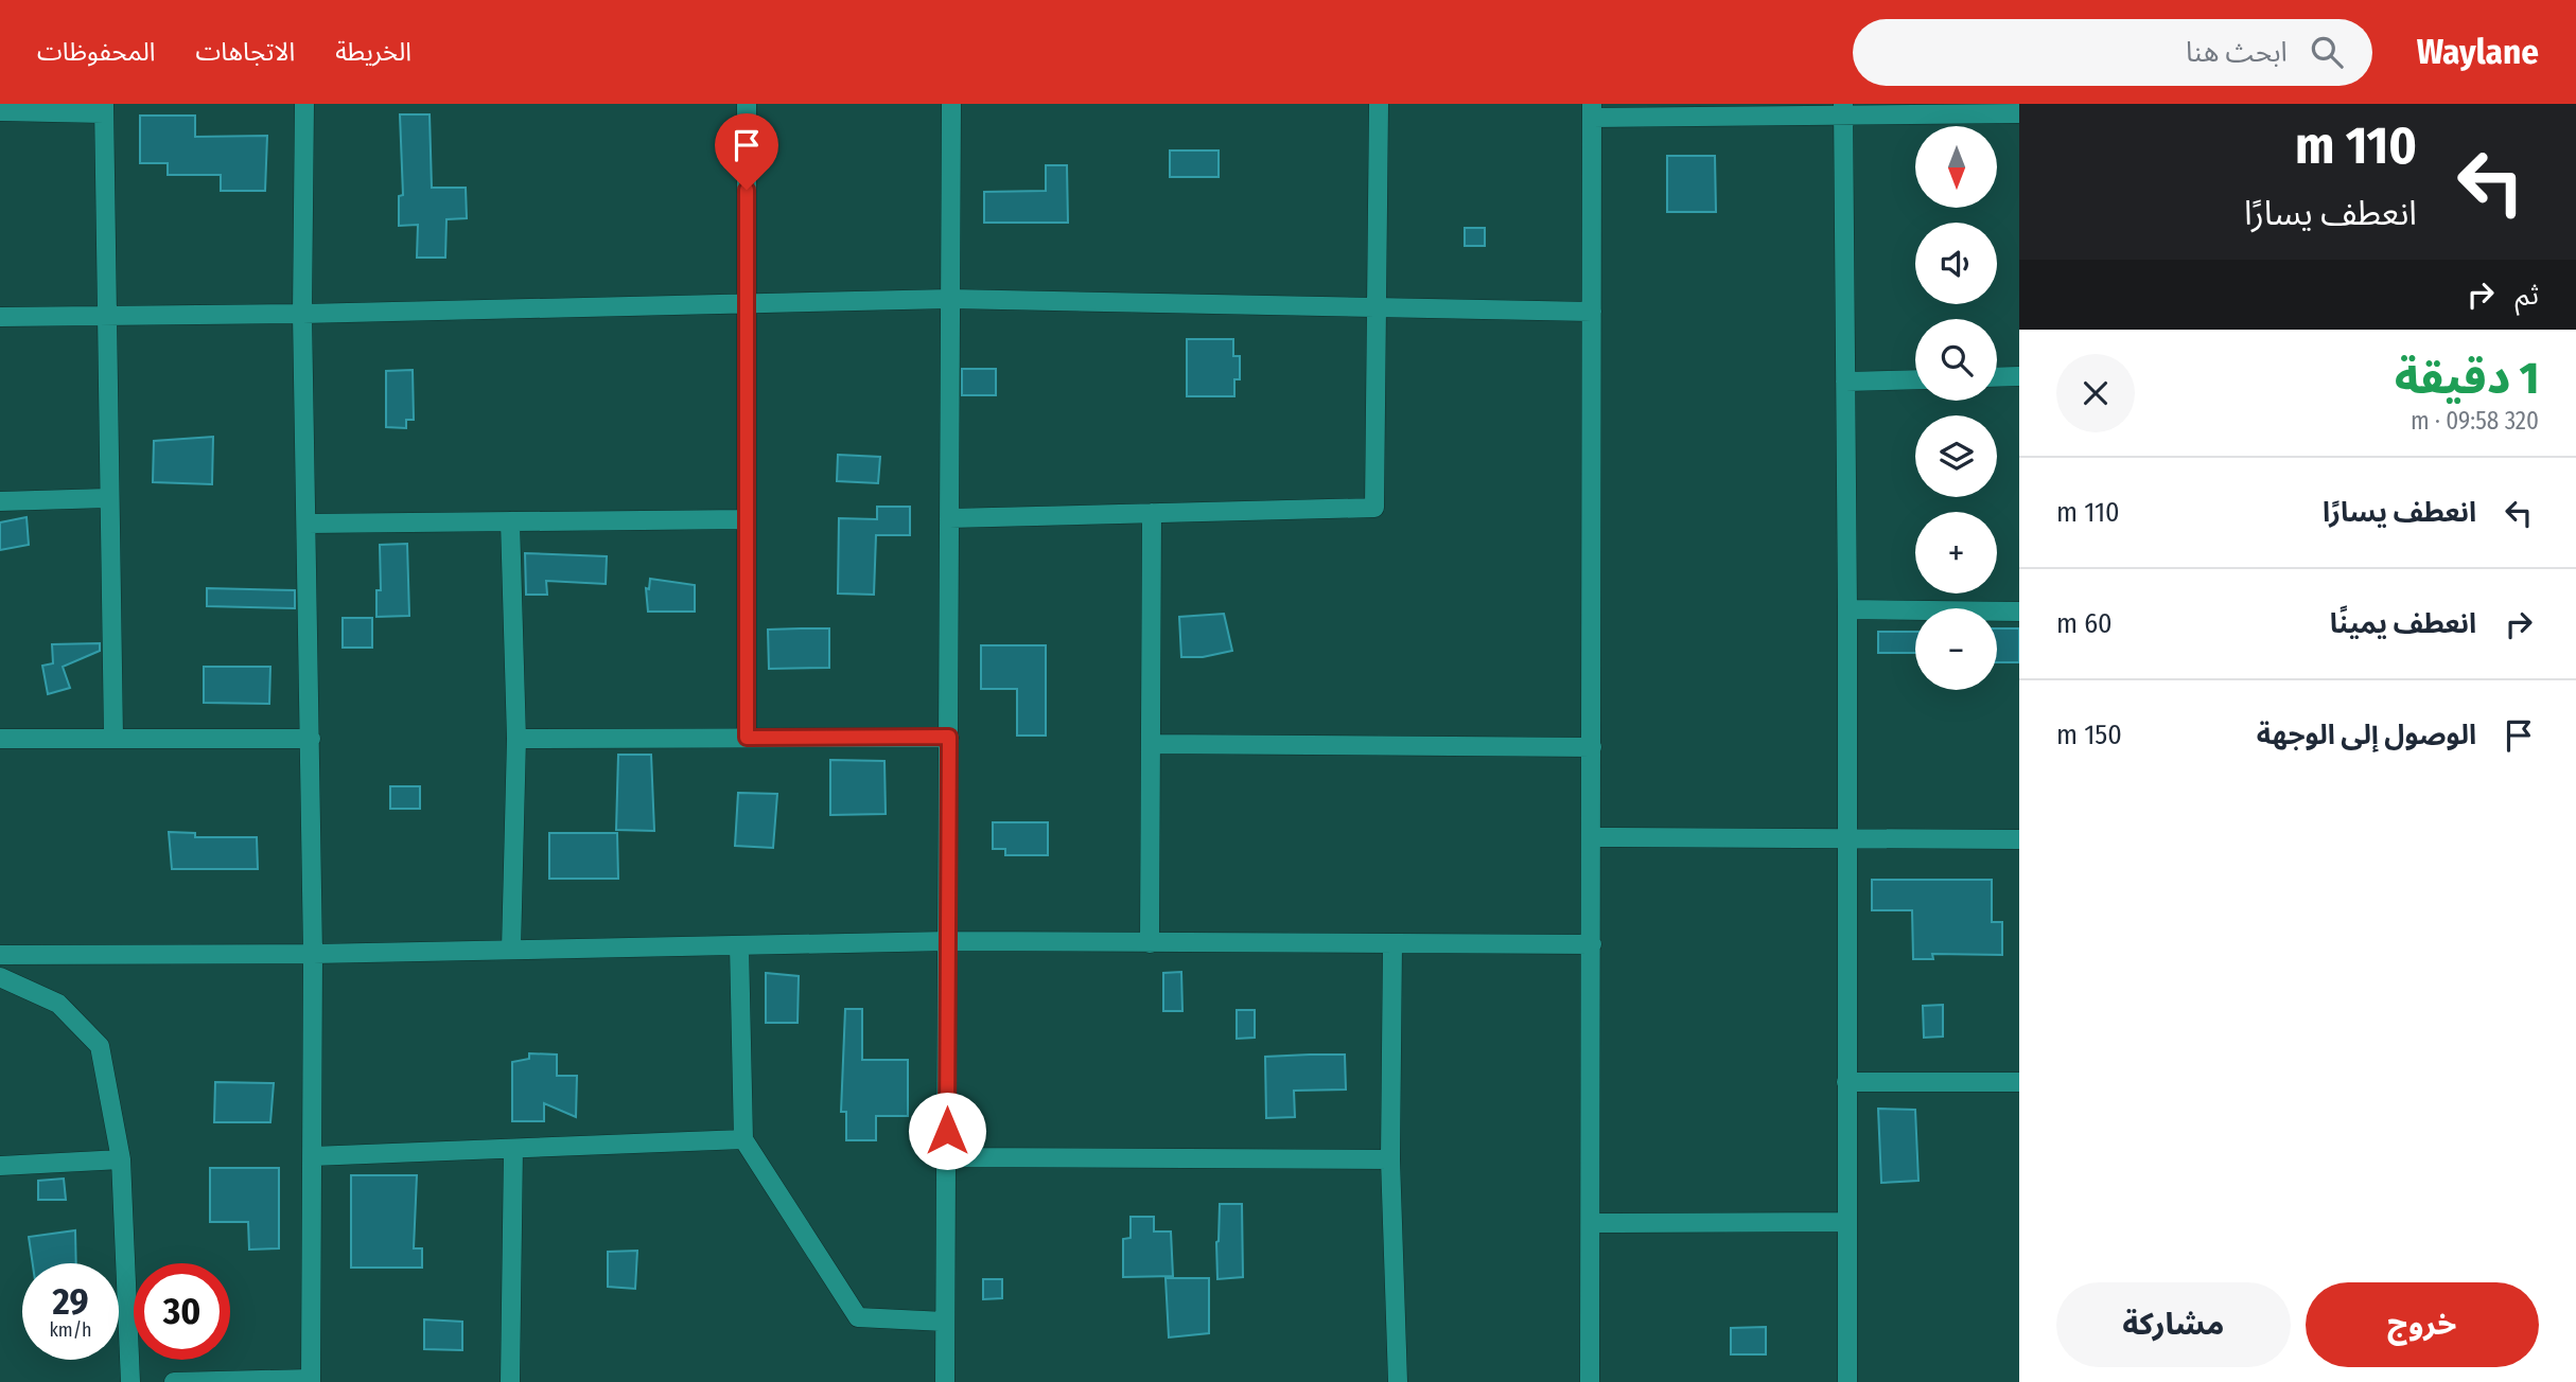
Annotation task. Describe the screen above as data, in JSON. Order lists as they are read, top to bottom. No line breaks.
{"north":"bottom","page":{"header":"Waylane","search":"ابحث هنا","nav":["الخريطة","الاتجاهات","المحفوظات"],"turn":["110 m","انعطف يسارًا"],"map_buttons":["+","−"],"then":"ثم","heading":["1 دقيقة","320 m · 09:58"],"list":[{"name":"انعطف يسارًا","value":"110 m"},{"name":"انعطف يمينًا","value":"60 m"},{"name":"الوصول إلى الوجهة","value":"150 m"}],"speed":"29 km/h","limit":"30","buttons":["خروج","مشاركة"]}}
